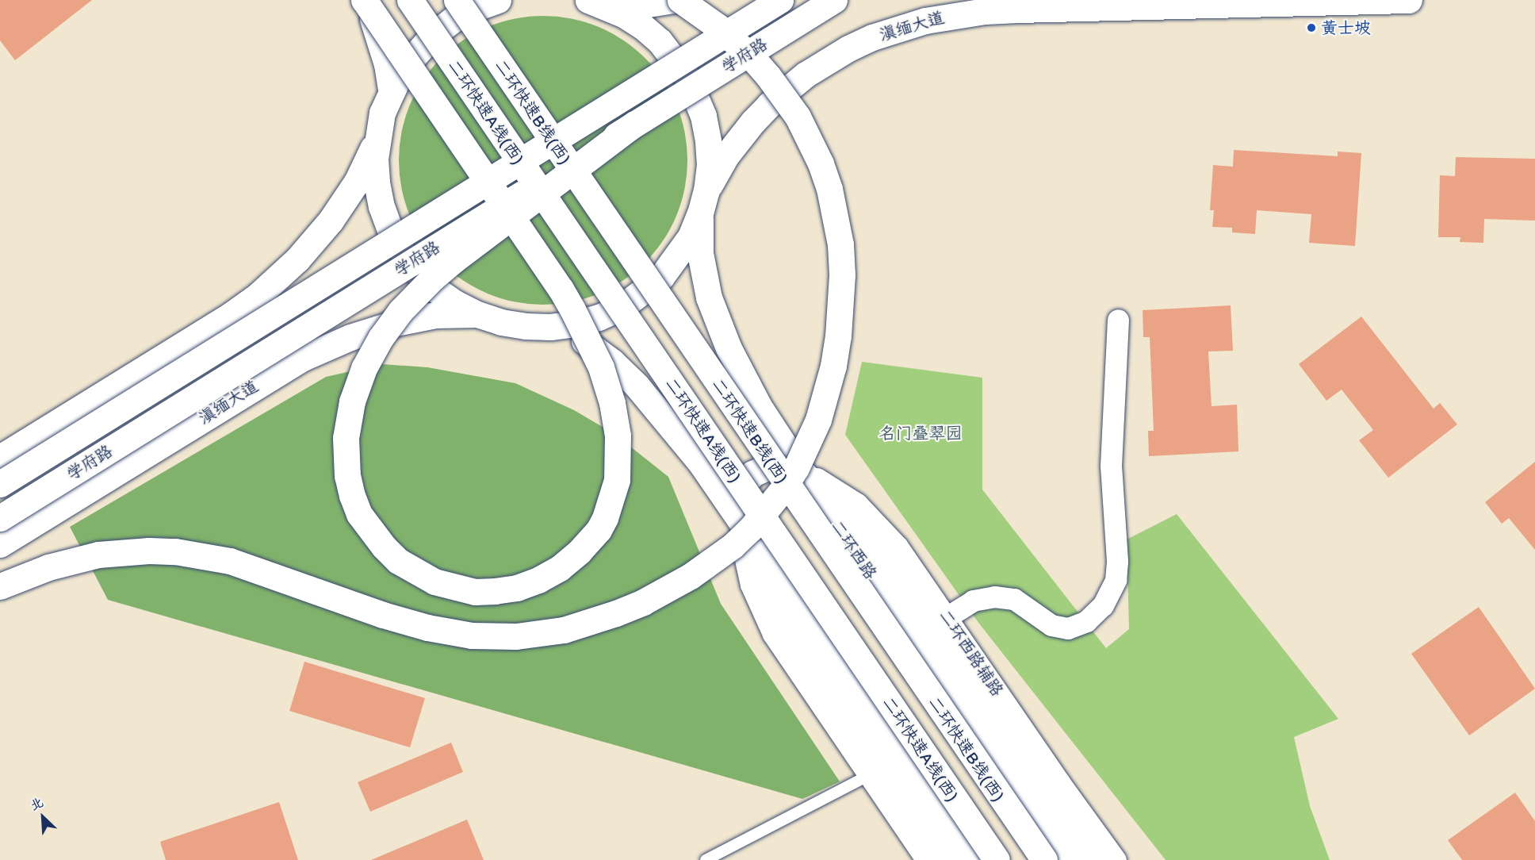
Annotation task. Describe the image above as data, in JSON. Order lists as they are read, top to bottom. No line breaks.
{"streets":{"main road":["滇缅大道","学府路","二环快速A线(西)","二环快速B线(西)","二环西路"],"street":["二环西路辅路"]},"crossings":[["滇缅大道","二环西路"],["二环西路","二环西路辅路"]],"parks":["名门叠翠园"],"places":["黄士坡"],"north":"top left"}
